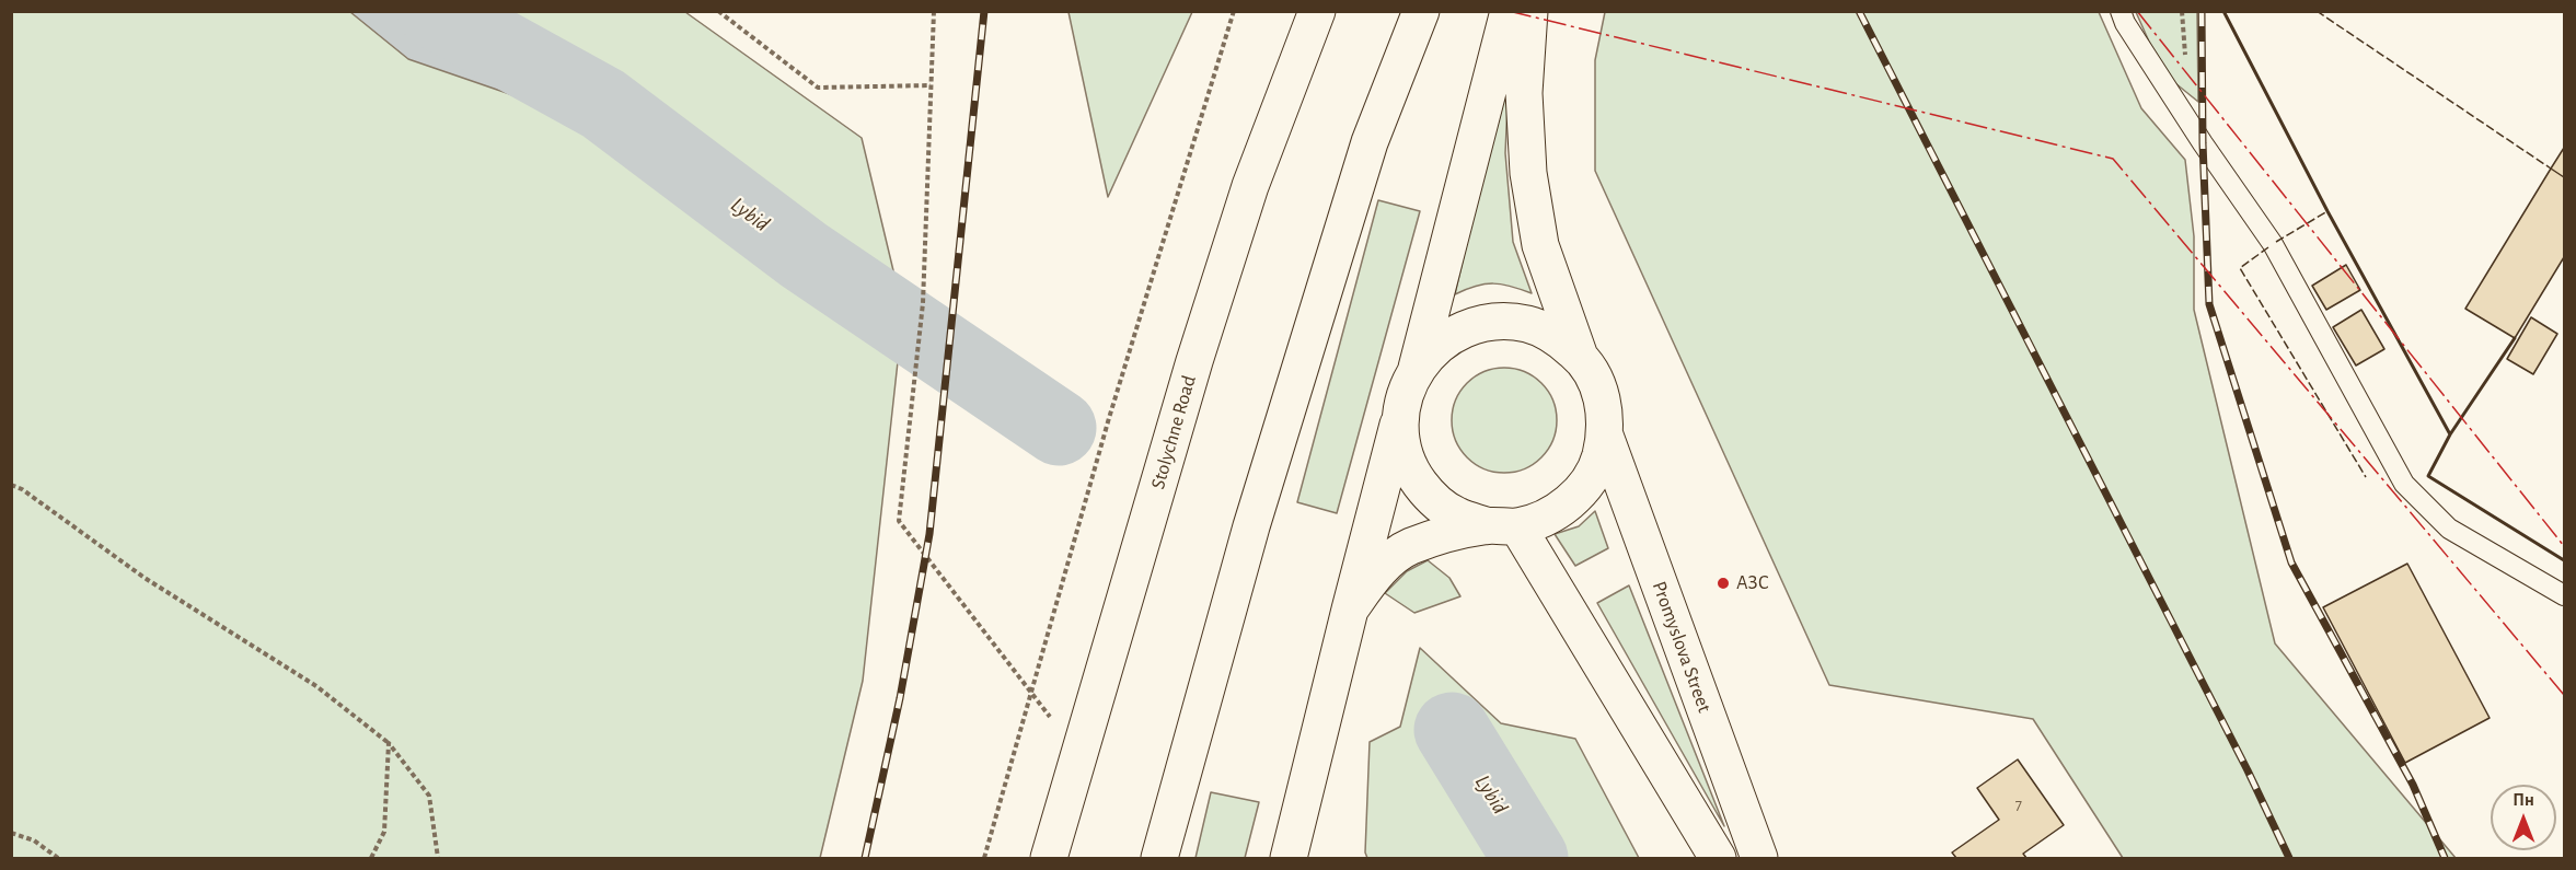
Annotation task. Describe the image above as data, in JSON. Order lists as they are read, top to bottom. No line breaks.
{"streets":{"main road":["Stolychne Road","Promyslova Street"]},"water":["Lybid"],"places":["АЗС"],"house_numbers":["7"],"north":"top"}
